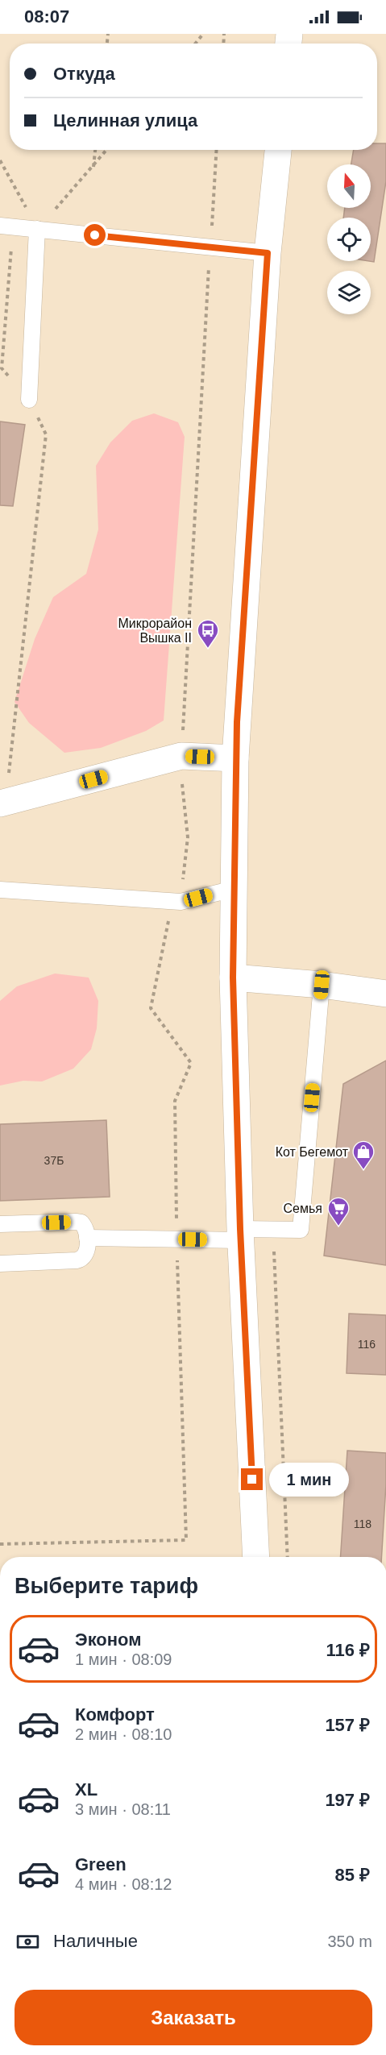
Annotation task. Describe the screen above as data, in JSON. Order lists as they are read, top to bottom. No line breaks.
{"places":{"bus stop":["Микрорайон Вышка II"],"shop":["Кот Бегемот"],"supermarket":["Семья"]},"house_numbers":["37Б","116","118"],"north":"top","page":{"status":"08:07","banner":["Откуда","Целинная улица"],"bubble":"1 мин","heading":"Выберите тариф","list":[{"name":"Эконом","note":"1 мин · 08:09","value":"116 ₽"},{"name":"Комфорт","note":"2 мин · 08:10","value":"157 ₽"},{"name":"XL","note":"3 мин · 08:11","value":"197 ₽"},{"name":"Green","note":"4 мин · 08:12","value":"85 ₽"}],"pay":["Наличные","350 m"],"buttons":"Заказать"}}
